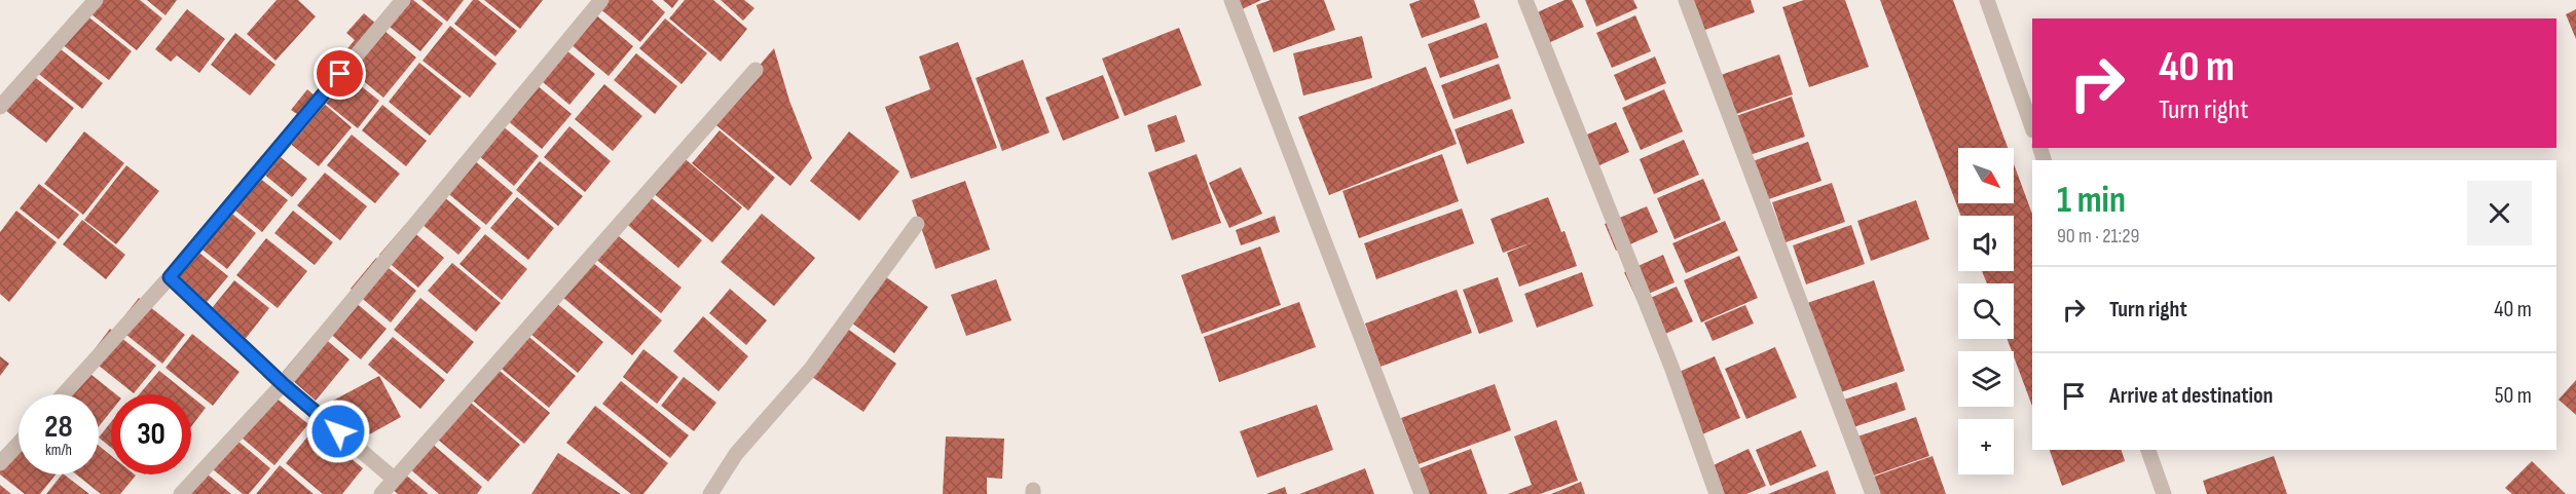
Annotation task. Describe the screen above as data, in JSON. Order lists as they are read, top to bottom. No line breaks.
{"north":"bottom right","page":{"turn":["40 m","Turn right"],"map_buttons":"+","heading":["1 min","90 m · 21:29"],"list":[{"name":"Turn right","value":"40 m"},{"name":"Arrive at destination","value":"50 m"}],"speed":"28 km/h","limit":"30"}}
